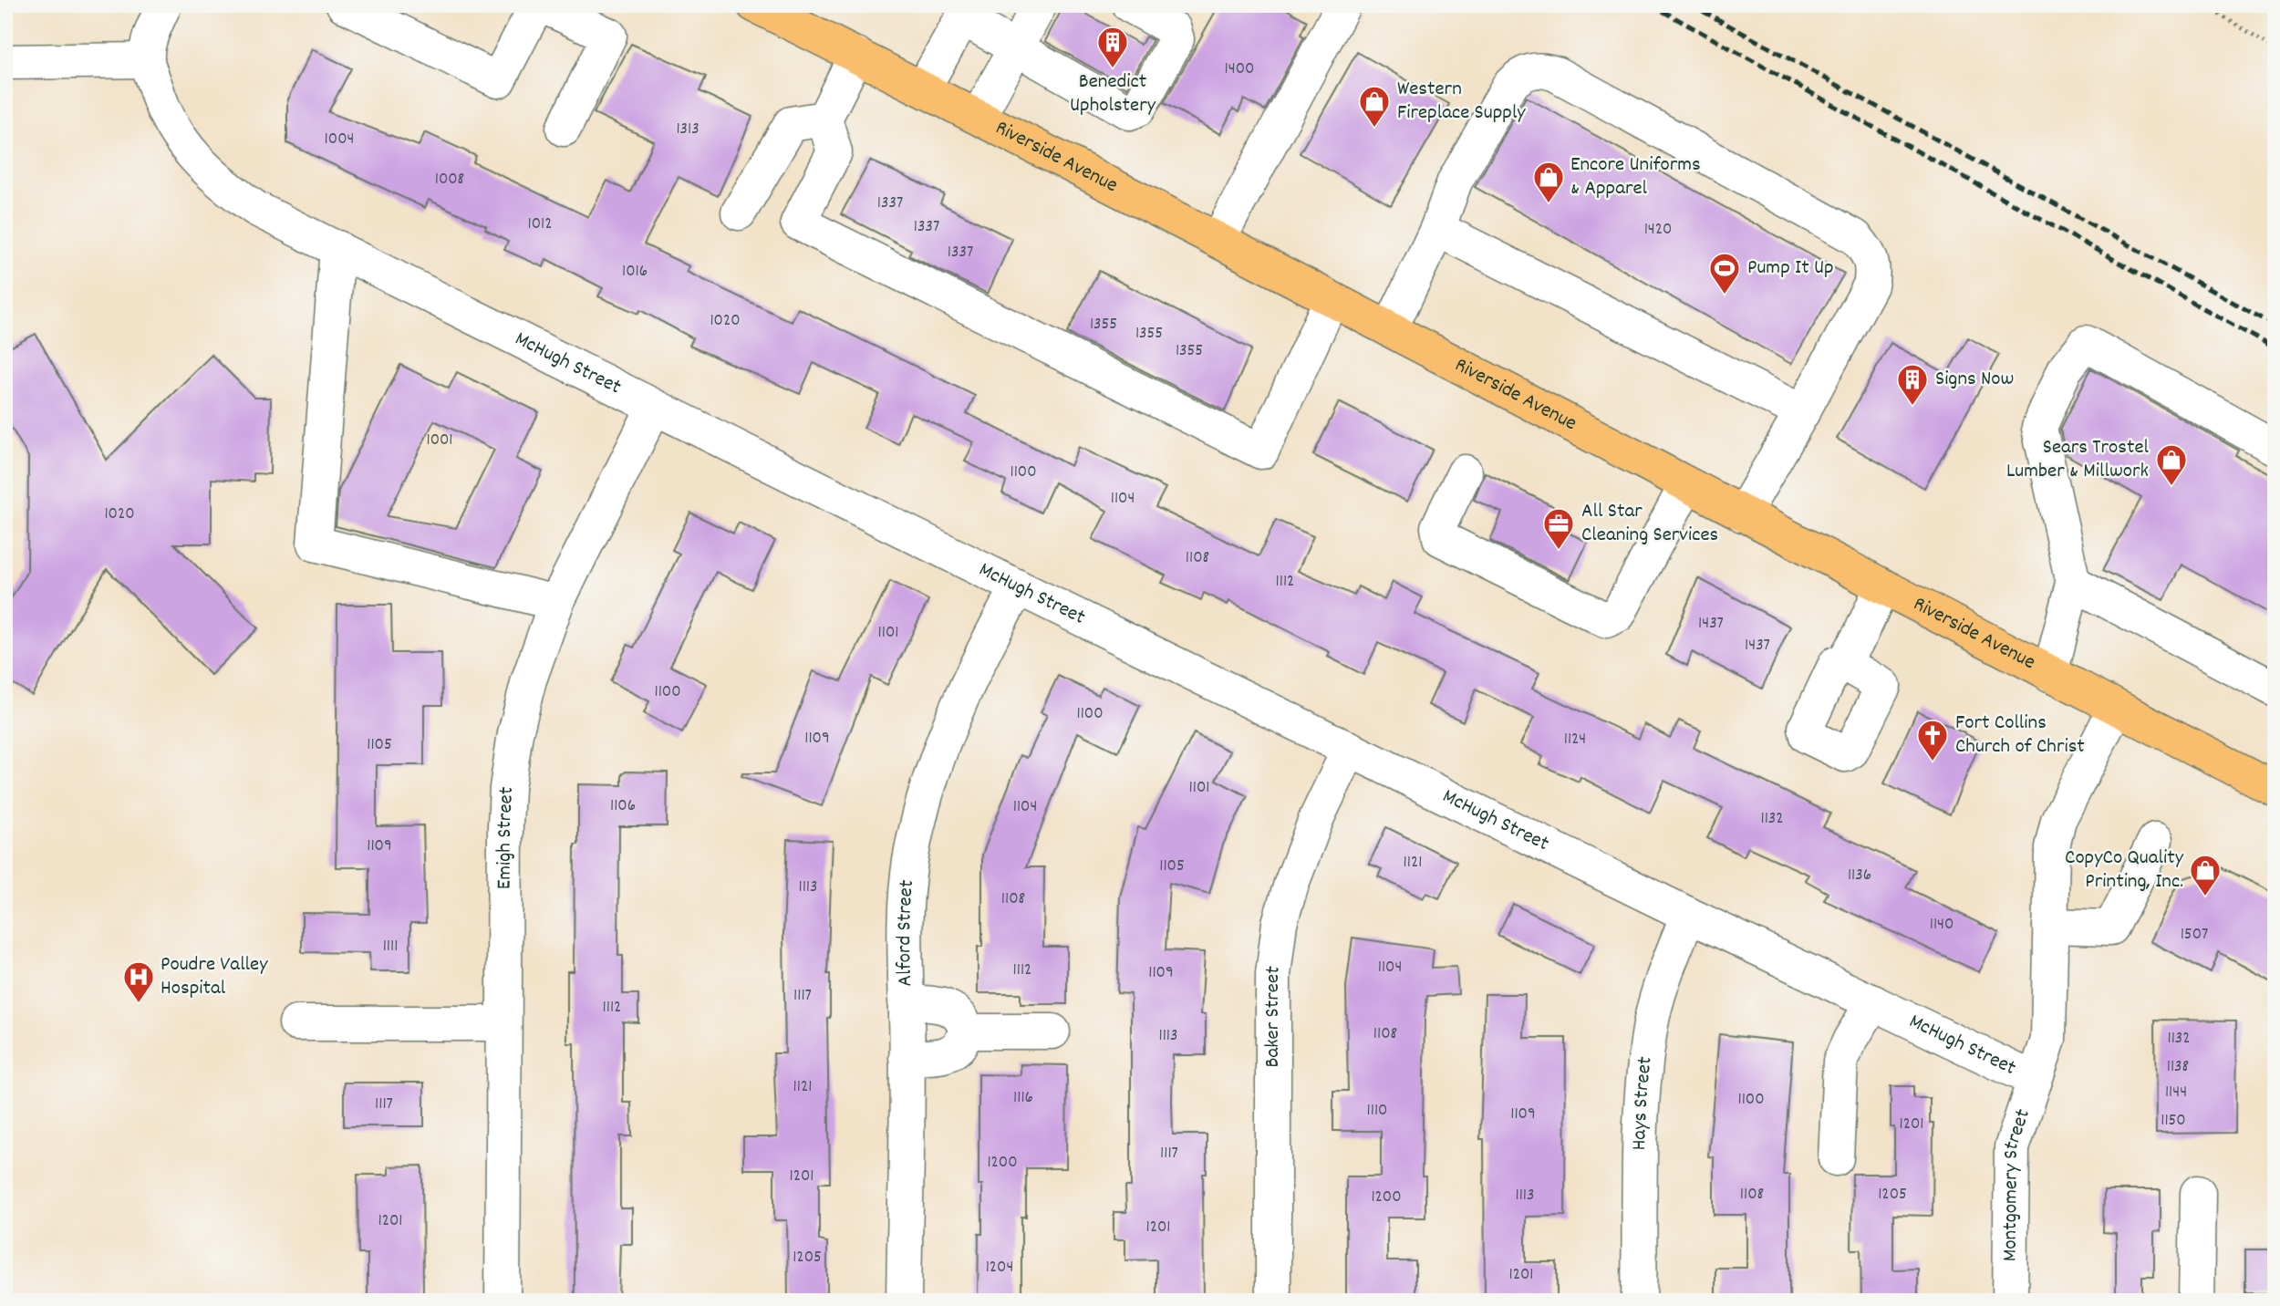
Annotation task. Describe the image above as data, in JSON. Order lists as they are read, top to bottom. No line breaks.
{"streets":{"main road":["Riverside Avenue"],"street":["McHugh Street","Emigh Street","Alford Street","Baker Street","Hays Street","Montgomery Street"]},"crossings":[["Riverside Avenue","Montgomery Street"],["McHugh Street","Emigh Street"],["McHugh Street","Alford Street"],["McHugh Street","Baker Street"],["McHugh Street","Hays Street"],["McHugh Street","Montgomery Street"]],"places":{"building":["Benedict Upholstery","Signs Now"],"shop":["Western Fireplace Supply","Encore Uniforms & Apparel","Sears Trostel Lumber & Millwork","CopyCo Quality Printing, Inc."],"sports":["Pump It Up"],"office":["All Star Cleaning Services"],"church":["Fort Collins Church of Christ"],"hospital":["Poudre Valley Hospital"]},"house_numbers":["1400","1313","1004","1008","1337","1012","1337","1420","1337","1016","1020","1355","1355","1355","1001","1100","1104","1020","1108","1112","1437","1101","1437","1100","1100","1109","1124","1105","1101","1106","1104","1132","1109","1121","1105","1136","1113","1108","1140","1507","1111","1104","1112","1109","1117","1112","1108","1113","1132","1138","1121","1144","1116","1100","1117","1110","1109","1150","1201","1117","1200","1201","1108","1205","1113","1200","1201","1201","1205","1204","1201"]}
